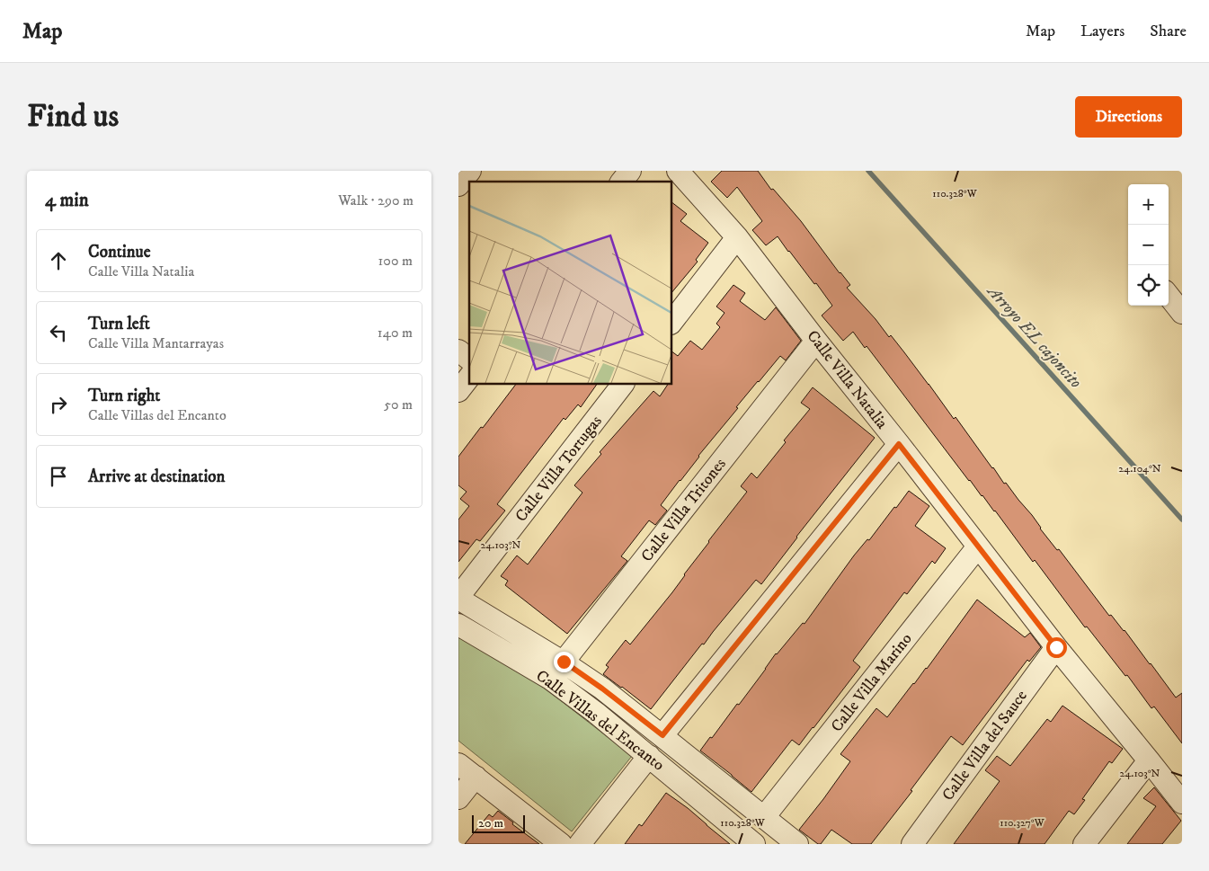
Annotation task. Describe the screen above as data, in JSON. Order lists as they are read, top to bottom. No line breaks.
{"streets":{"street":["Calle Villa Natalia","Calle Villa Tortugas","Calle Villa Tritones","Calle Villa Marino","Calle Villas del Encanto","Calle Villa del Sauce"]},"crossings":[["Calle Villa Natalia","Calle Villa Tritones"],["Calle Villa Natalia","Calle Villa Marino"],["Calle Villa Natalia","Calle Villa del Sauce"],["Calle Villa Tortugas","Calle Villas del Encanto"],["Calle Villa Tritones","Calle Villas del Encanto"],["Calle Villa Marino","Calle Villas del Encanto"]],"water":["Arroyo EL cajoncito"],"scale_bar":"20 m","page":{"header":"Map","nav":["Map","Layers","Share"],"buttons":"Directions","title":"Find us","heading":["4 min","Walk · 290 m"],"map_buttons":["+","−"],"list":[["Continue","Calle Villa Natalia","100 m"],["Turn left","Calle Villa Mantarrayas","140 m"],["Turn right","Calle Villas del Encanto","50 m"],"Arrive at destination"],"scale":"20 m"},"coordinates":["110.328°W","24.104°N","24.103°N","110.327°W"]}
